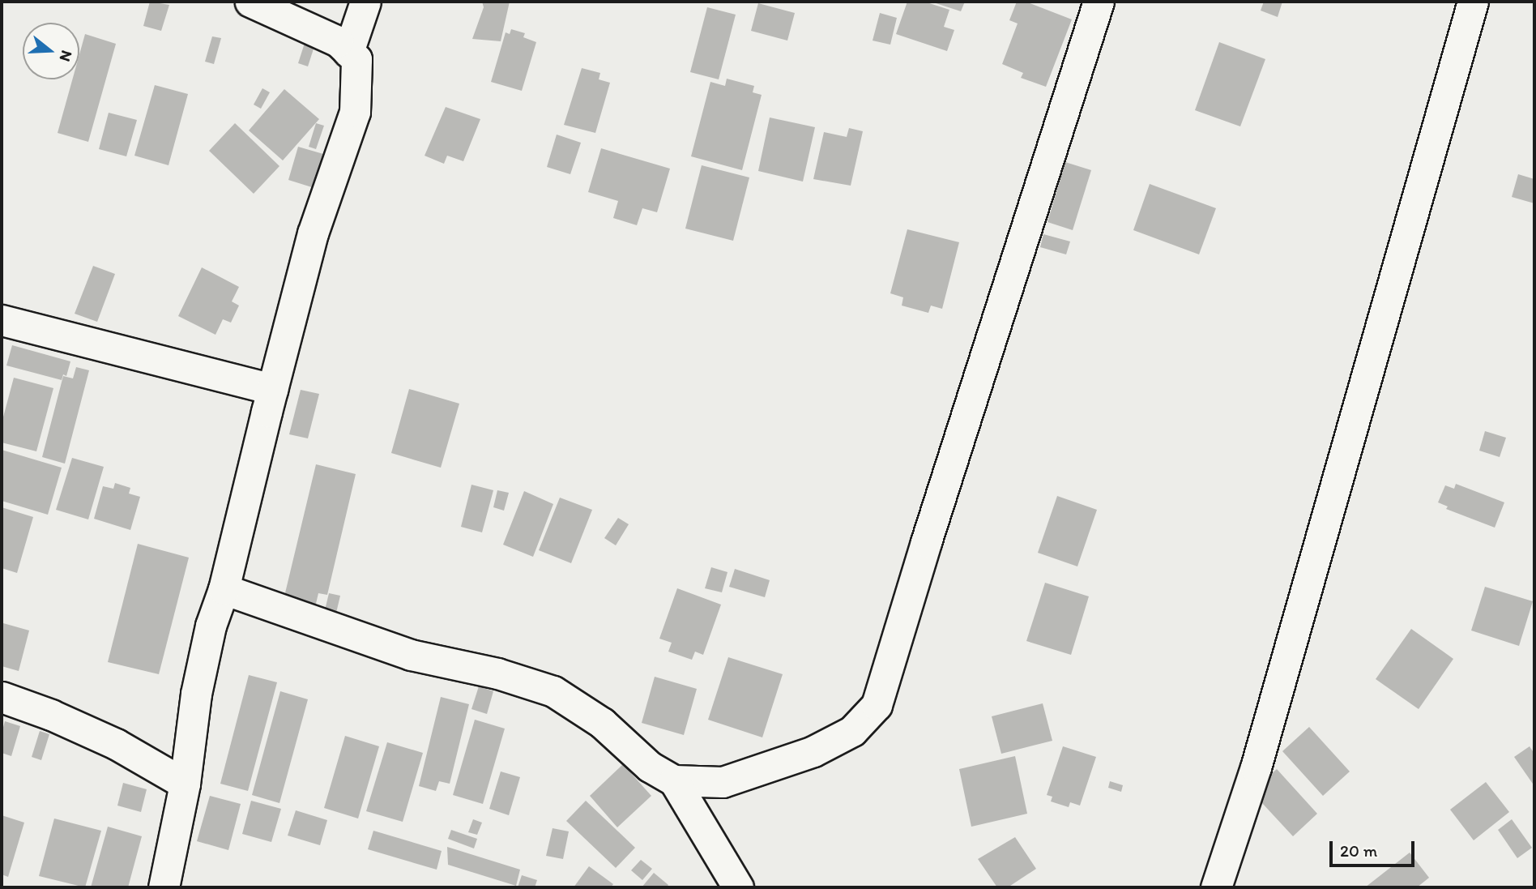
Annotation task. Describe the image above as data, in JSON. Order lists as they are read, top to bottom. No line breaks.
{"scale_bar":"20 m","north":"right"}
